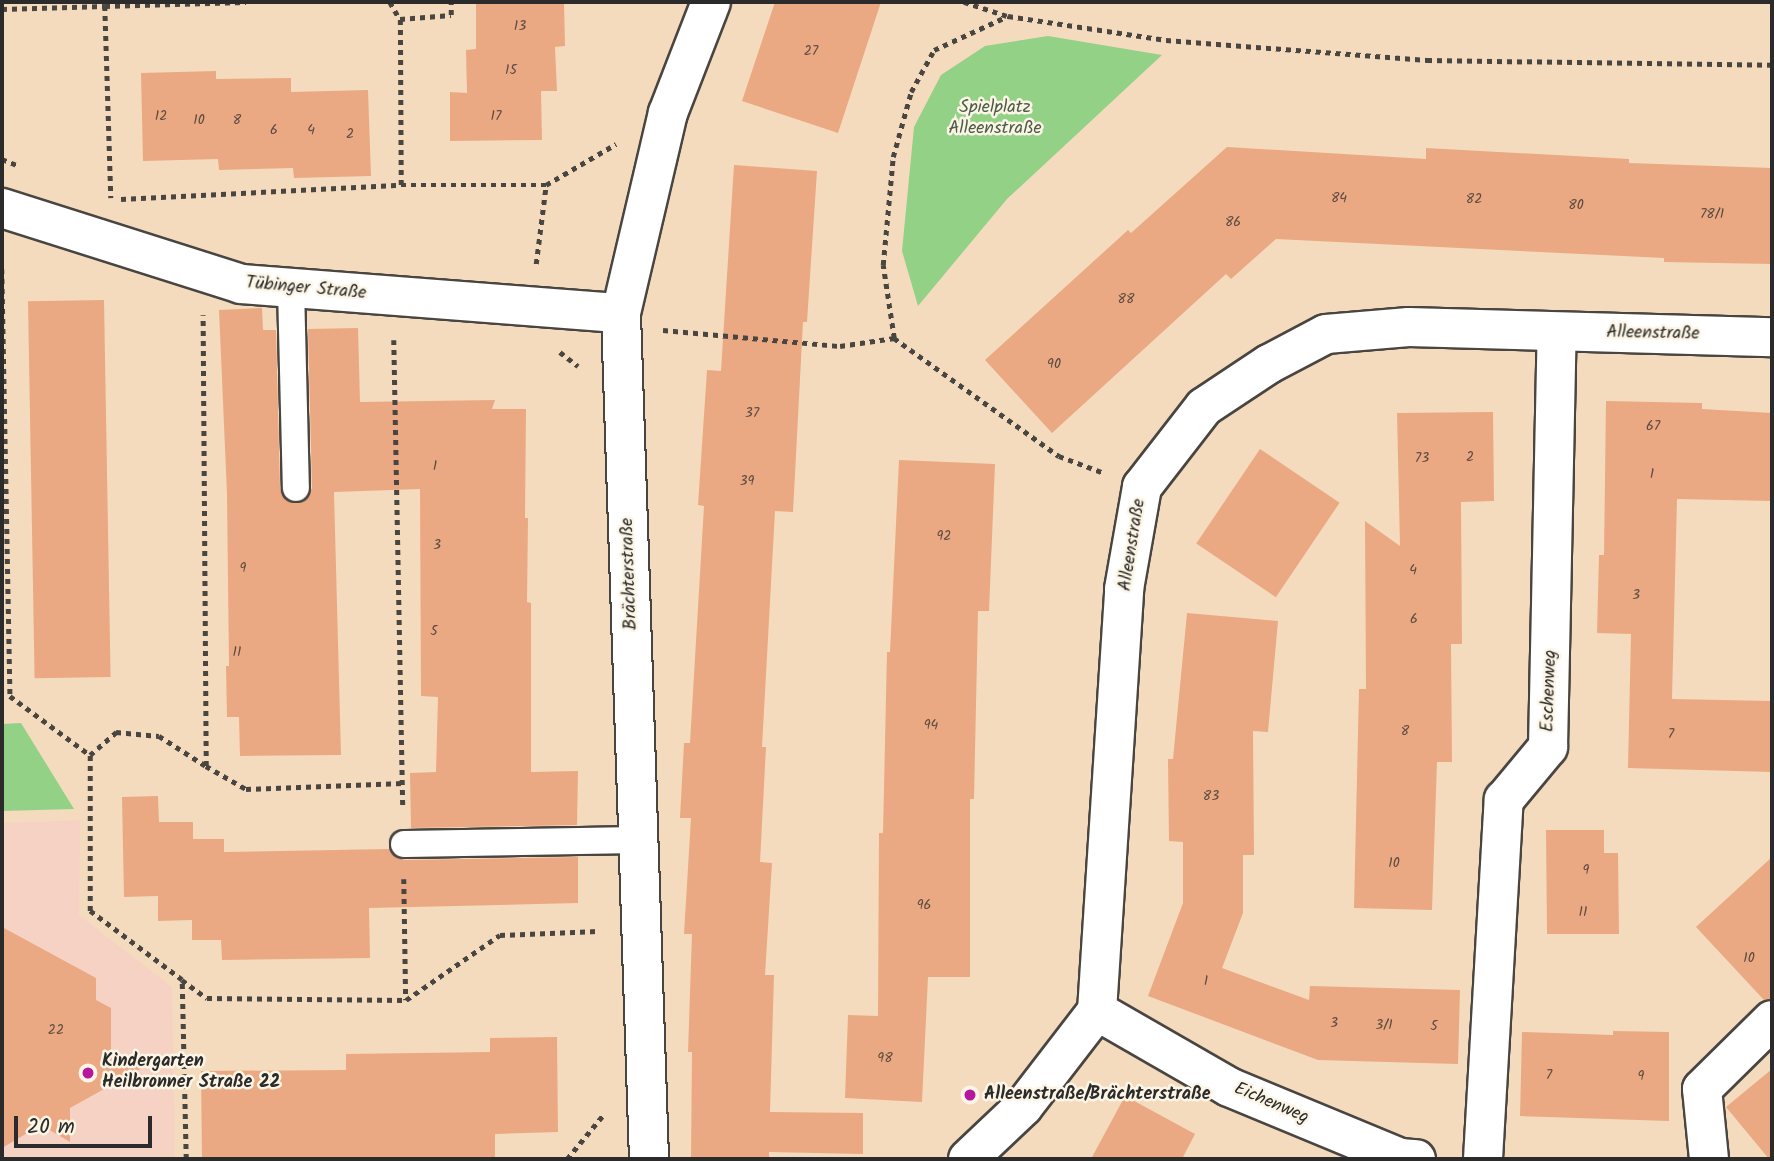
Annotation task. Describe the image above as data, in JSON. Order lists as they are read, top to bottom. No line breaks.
{"streets":{"street":["Tübinger Straße","Alleenstraße","Brächterstraße","Eschenweg","Eichenweg"]},"crossings":[["Tübinger Straße","Brächterstraße"],["Alleenstraße","Eschenweg"],["Alleenstraße","Eichenweg"]],"parks":["Spielplatz Alleenstraße"],"places":["Kindergarten Heilbronner Straße 22","Alleenstraße/Brächterstraße"],"house_numbers":["13","27","15","12","17","10","8","6","4","2","84","82","80","78/1","86","88","90","37","67","2","73","1","1","39","92","3","9","4","3","6","5","11","94","8","7","83","10","9","96","11","10","1","3","3/1","5","22","98","7","9"],"scale_bar":"20 m"}
